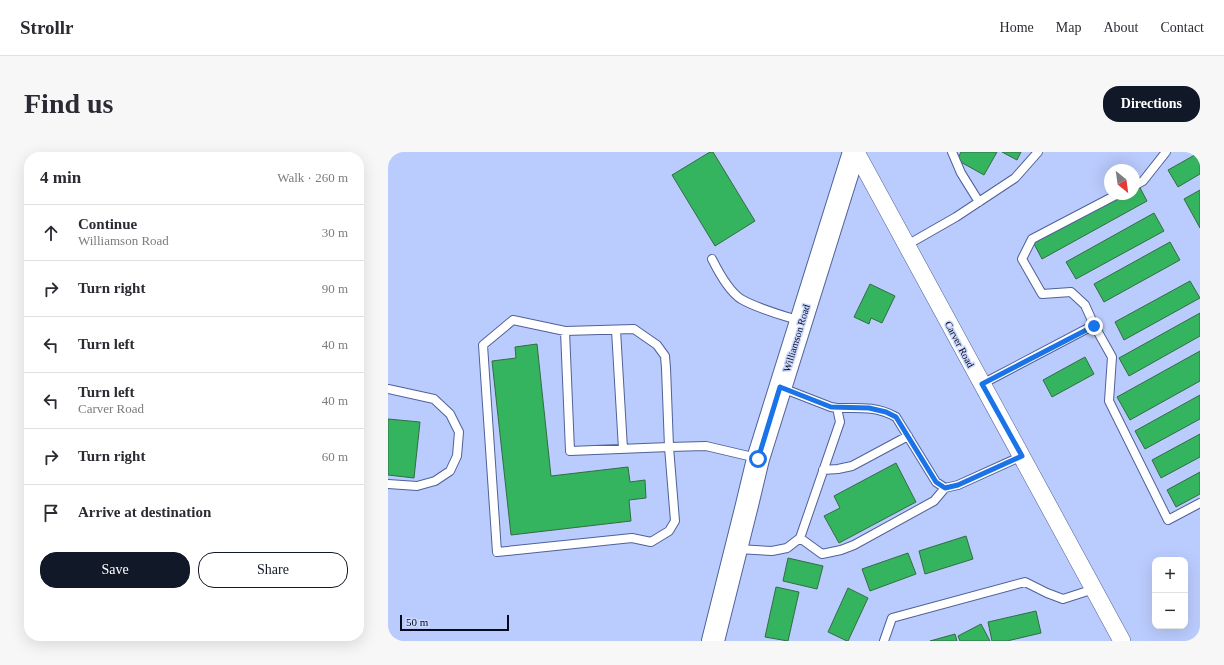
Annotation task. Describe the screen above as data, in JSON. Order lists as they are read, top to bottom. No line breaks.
{"streets":{"main road":["Williamson Road"],"street":["Carver Road"]},"crossings":[["Williamson Road","Carver Road"]],"scale_bar":"50 m","north":"bottom right","page":{"header":"Strollr","nav":["Home","Map","About","Contact"],"buttons":["Directions",["Save","Share"]],"title":"Find us","heading":["4 min","Walk · 260 m"],"list":[["Continue","Williamson Road","30 m"],["Turn right","90 m"],["Turn left","40 m"],["Turn left","Carver Road","40 m"],["Turn right","60 m"],"Arrive at destination"],"map_buttons":["+","−"],"scale":"50 m"}}
